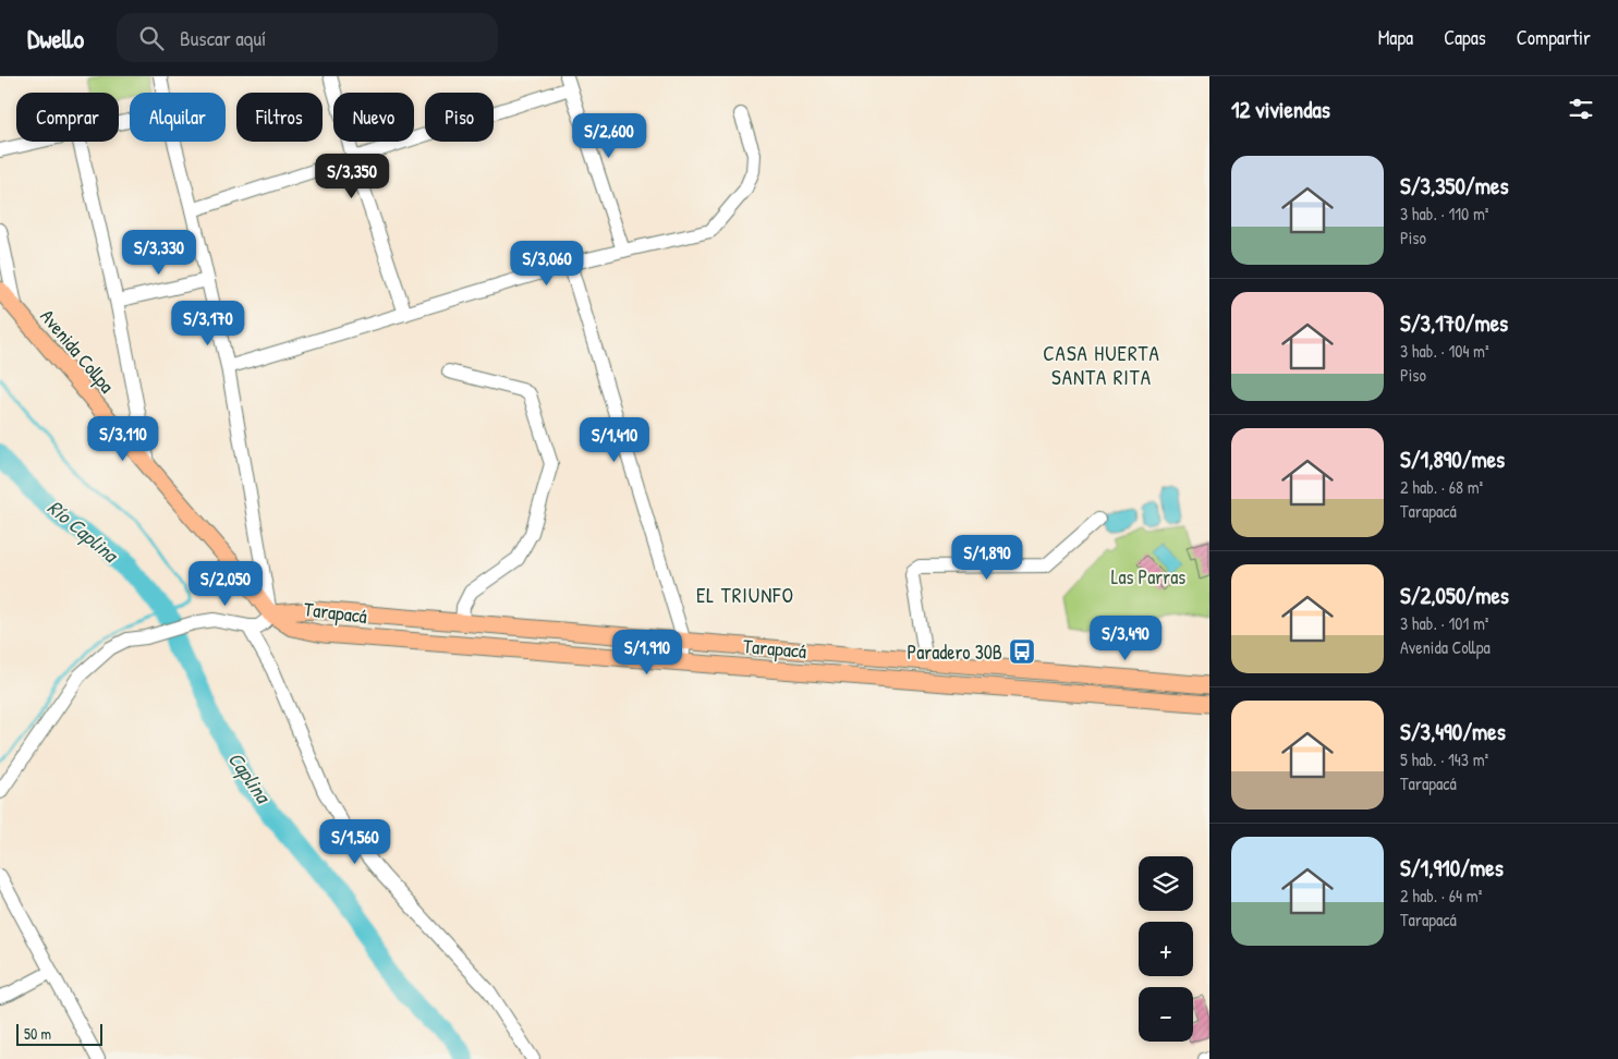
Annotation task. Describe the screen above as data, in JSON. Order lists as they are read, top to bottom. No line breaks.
{"streets":{"main road":["Avenida Collpa","Tarapacá"]},"crossings":[["Avenida Collpa","Tarapacá"]],"districts":["CASA HUERTA SANTA RITA","EL TRIUNFO"],"water":["Río Caplina","Caplina"],"parks":["Las Parras"],"places":{"bus stop":["Paradero 30B"]},"scale_bar":"50 m","page":{"header":"Dwello","search":"Buscar aquí","nav":["Mapa","Capas","Compartir"],"heading":"12 viviendas","chip":["Comprar","Alquilar","Filtros","Nuevo","Piso"],"price":["S/2,600","S/3,350","S/3,330","S/3,060","S/3,170","S/3,110","S/1,410","S/1,890","S/2,050","S/3,490","S/1,910","S/1,560"],"list":[{"name":"S/3,350/mes","note":"3 hab. · 110 m² · Piso"},{"name":"S/3,170/mes","note":"3 hab. · 104 m² · Piso"},{"name":"S/1,890/mes","note":"2 hab. · 68 m² · Tarapacá"},{"name":"S/2,050/mes","note":"3 hab. · 101 m² · Avenida Collpa"},{"name":"S/3,490/mes","note":"5 hab. · 143 m² · Tarapacá"},{"name":"S/1,910/mes","note":"2 hab. · 64 m² · Tarapacá"}],"map_buttons":["+","−"],"scale":"50 m"}}
